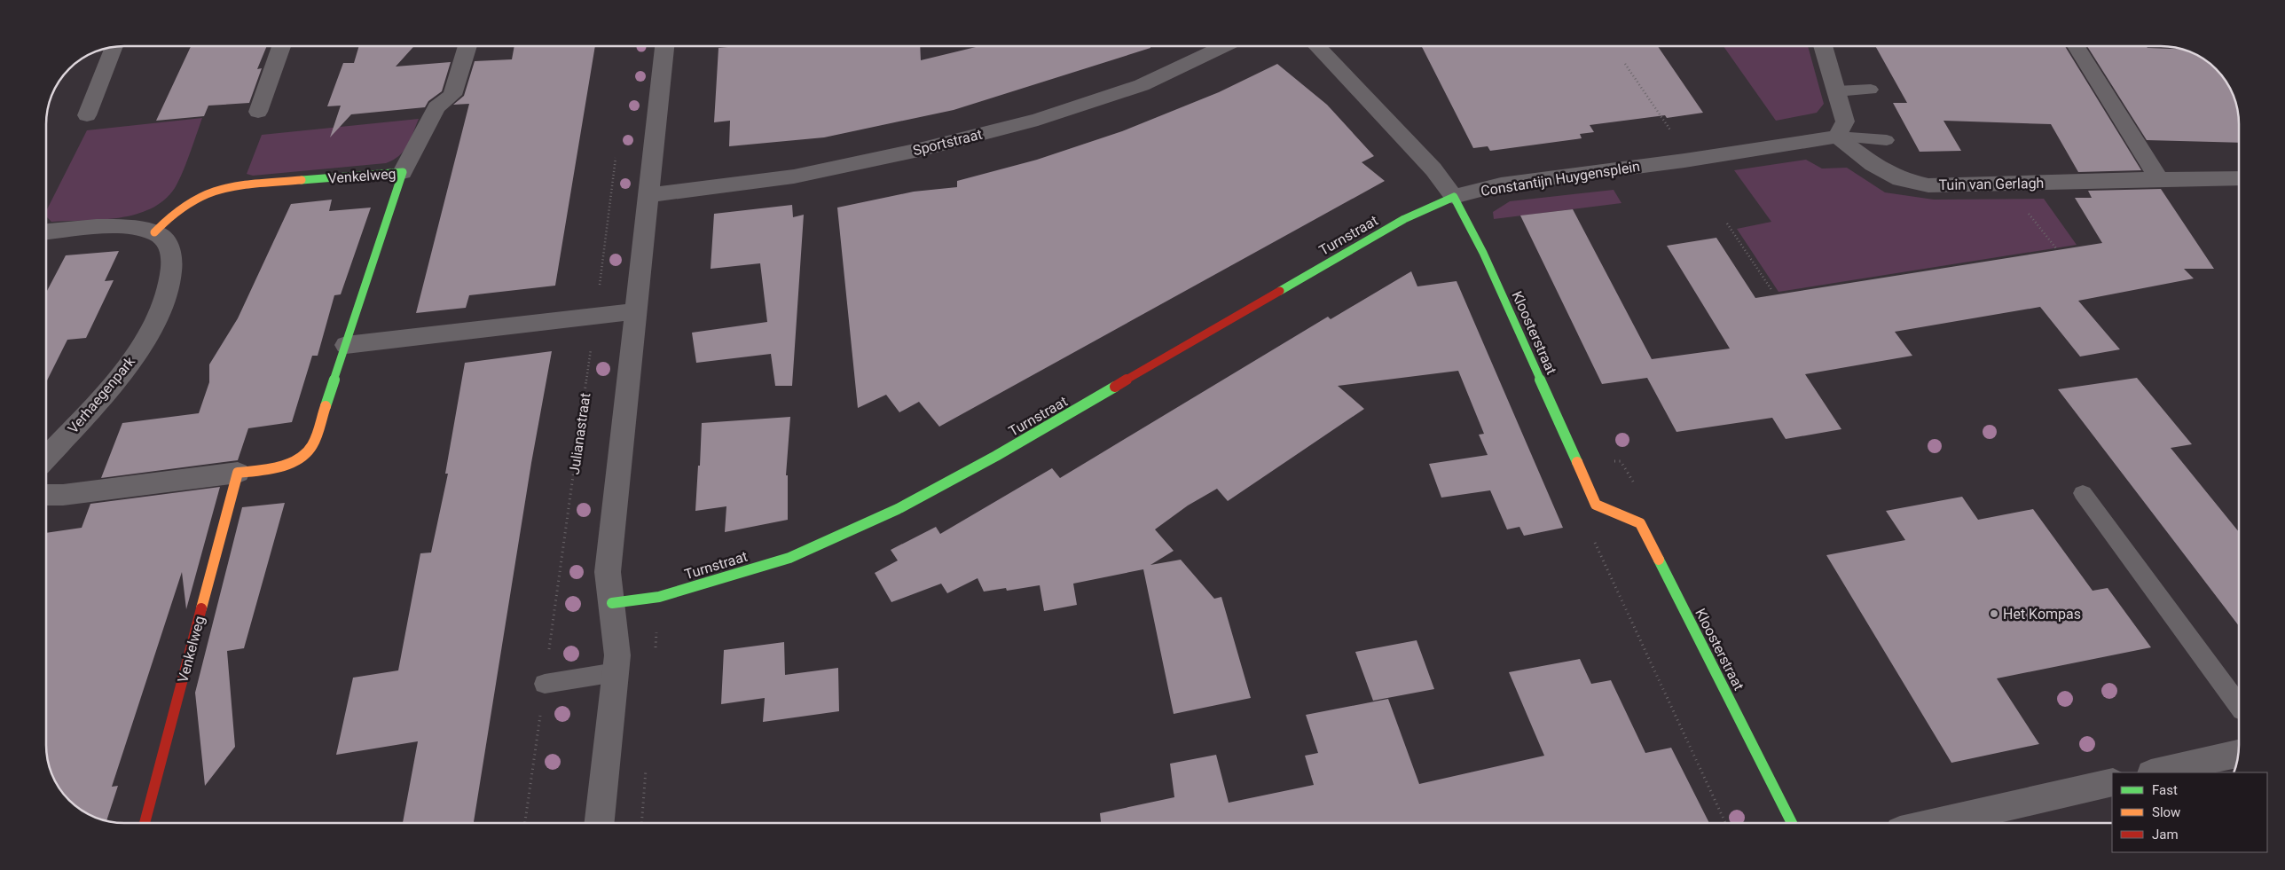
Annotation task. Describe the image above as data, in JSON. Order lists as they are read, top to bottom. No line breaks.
{"streets":{"street":["Sportstraat","Venkelweg","Constantijn Huygensplein","Tuin van Gerlagh","Turnstraat","Kloosterstraat","Verhaegenpark"],"path":["Julianastraat"]},"crossings":[["Venkelweg","Verhaegenpark"],["Constantijn Huygensplein","Tuin van Gerlagh"],["Constantijn Huygensplein","Turnstraat"],["Constantijn Huygensplein","Kloosterstraat"],["Turnstraat","Kloosterstraat"]],"places":["Het Kompas"],"legend":["Fast","Slow","Jam"]}
